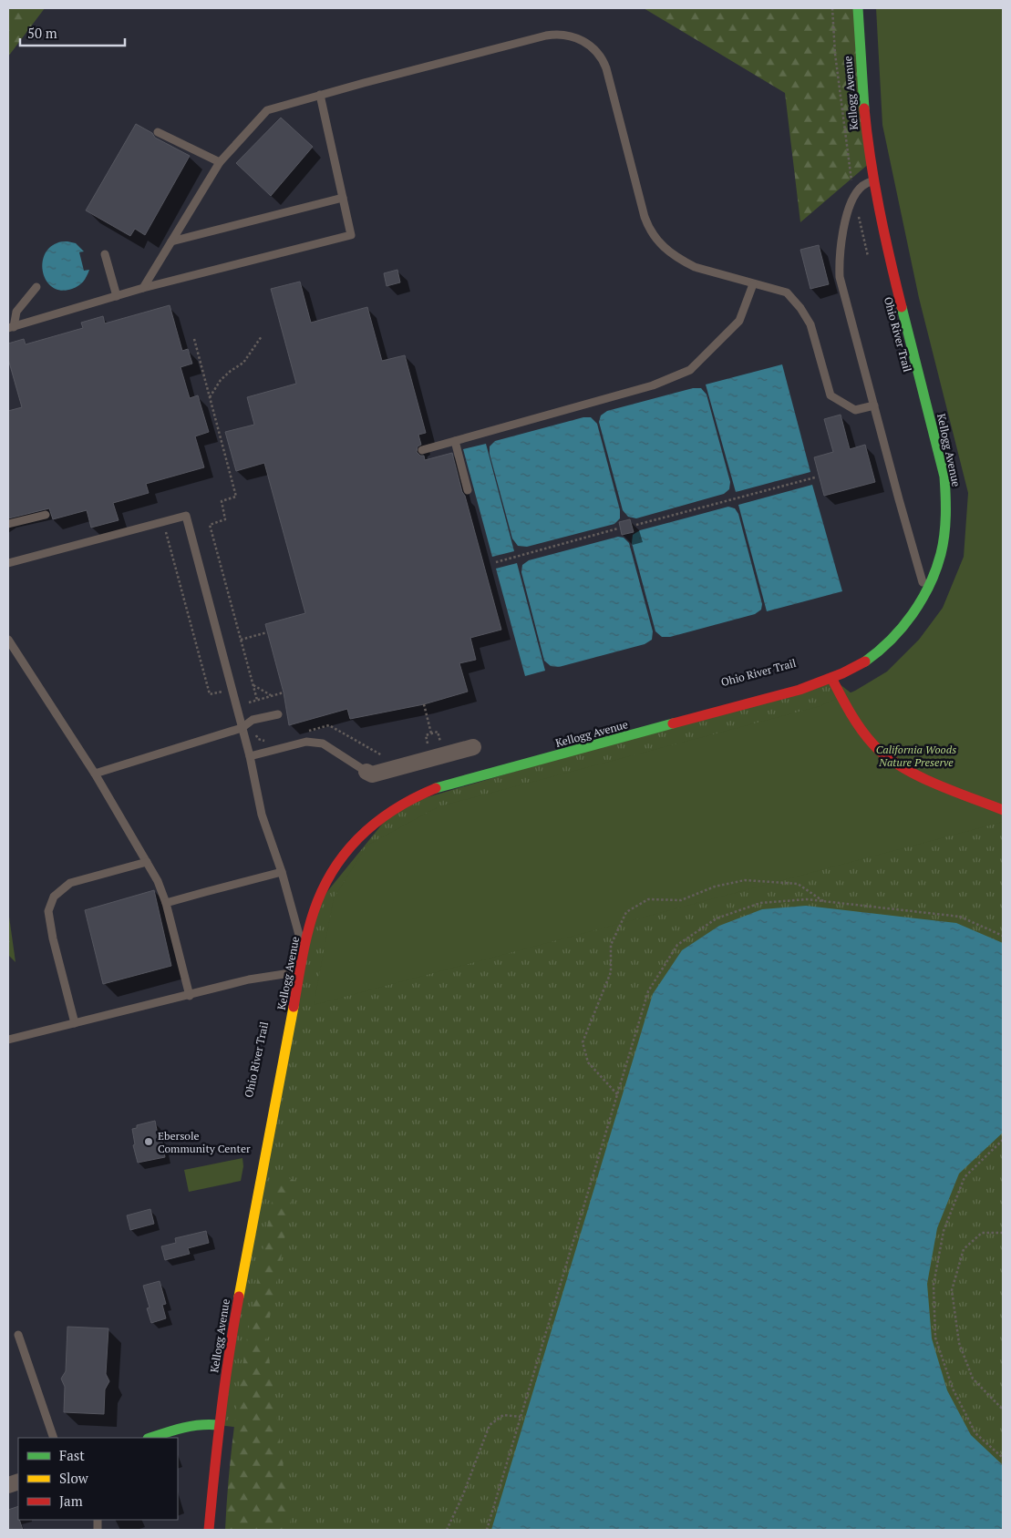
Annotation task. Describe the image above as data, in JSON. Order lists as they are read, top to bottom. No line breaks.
{"streets":{"main road":["Kellogg Avenue"]},"parks":["California Woods Nature Preserve"],"places":["Ebersole Community Center"],"legend":["Fast","Slow","Jam"],"scale_bar":"50 m"}
